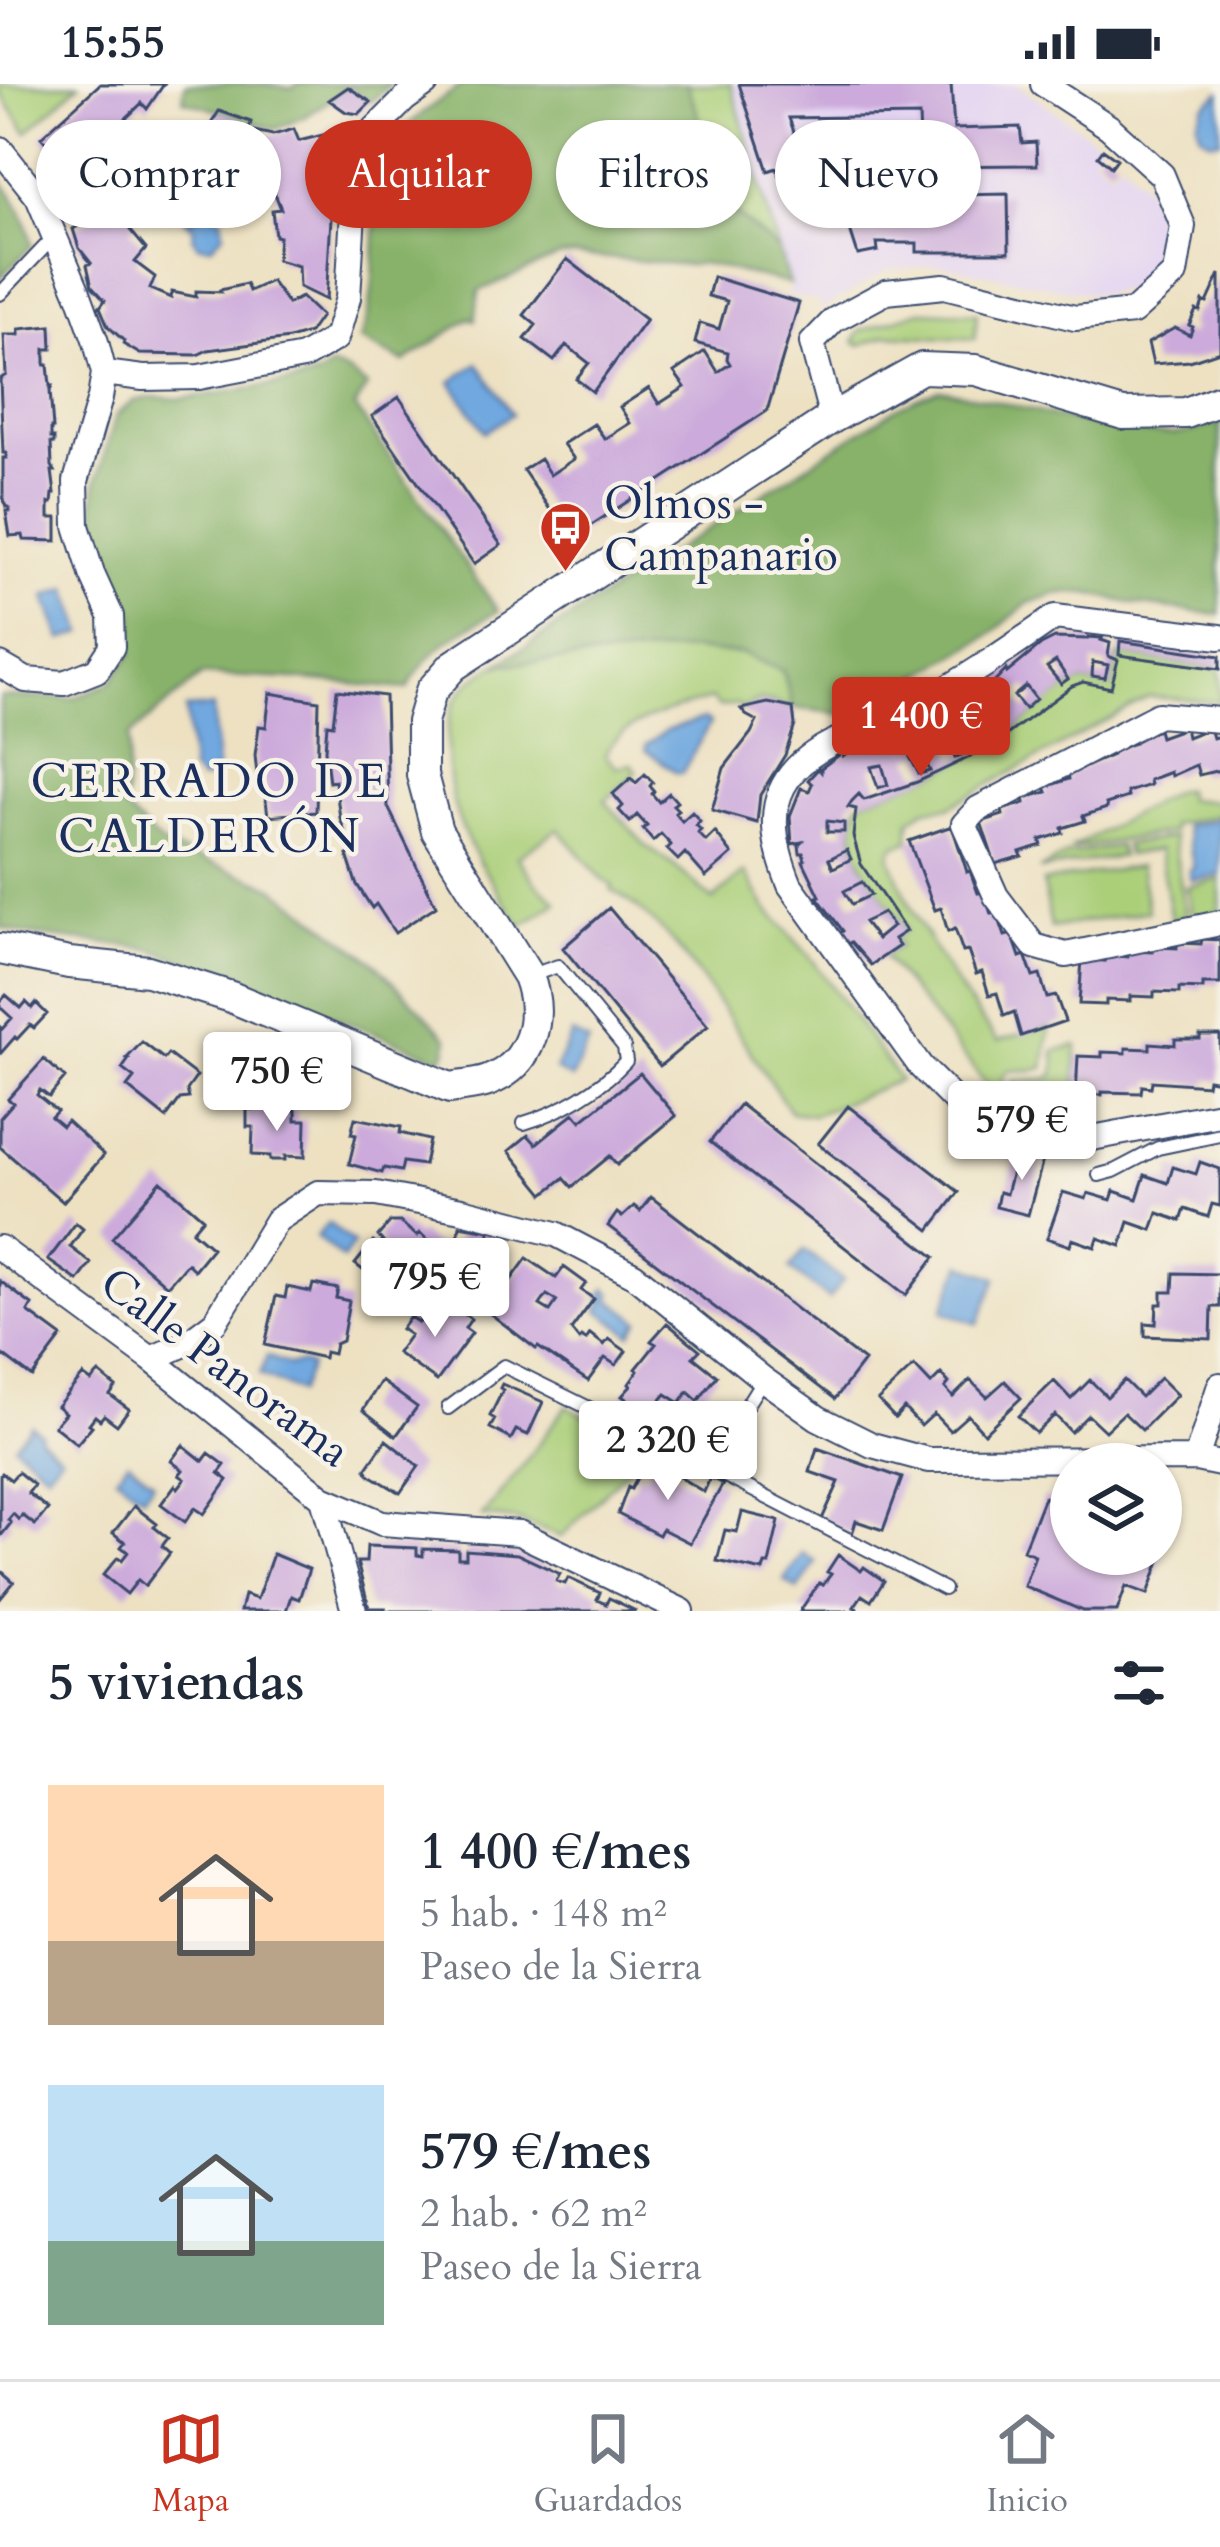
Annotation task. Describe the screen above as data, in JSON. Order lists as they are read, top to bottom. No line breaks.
{"streets":{"street":["Calle Panorama"]},"districts":["CERRADO DE CALDERÓN"],"places":{"bus stop":["Olmos - Campanario"]},"page":{"status":"15:55","chip":["Comprar","Alquilar","Filtros","Nuevo"],"price":["1 400 €","750 €","579 €","795 €","2 320 €"],"heading":"5 viviendas","list":[{"name":"1 400 €/mes","note":"5 hab. · 148 m² · Paseo de la Sierra"},{"name":"579 €/mes","note":"2 hab. · 62 m² · Paseo de la Sierra"}],"tabs":["Mapa","Guardados","Inicio"]}}
